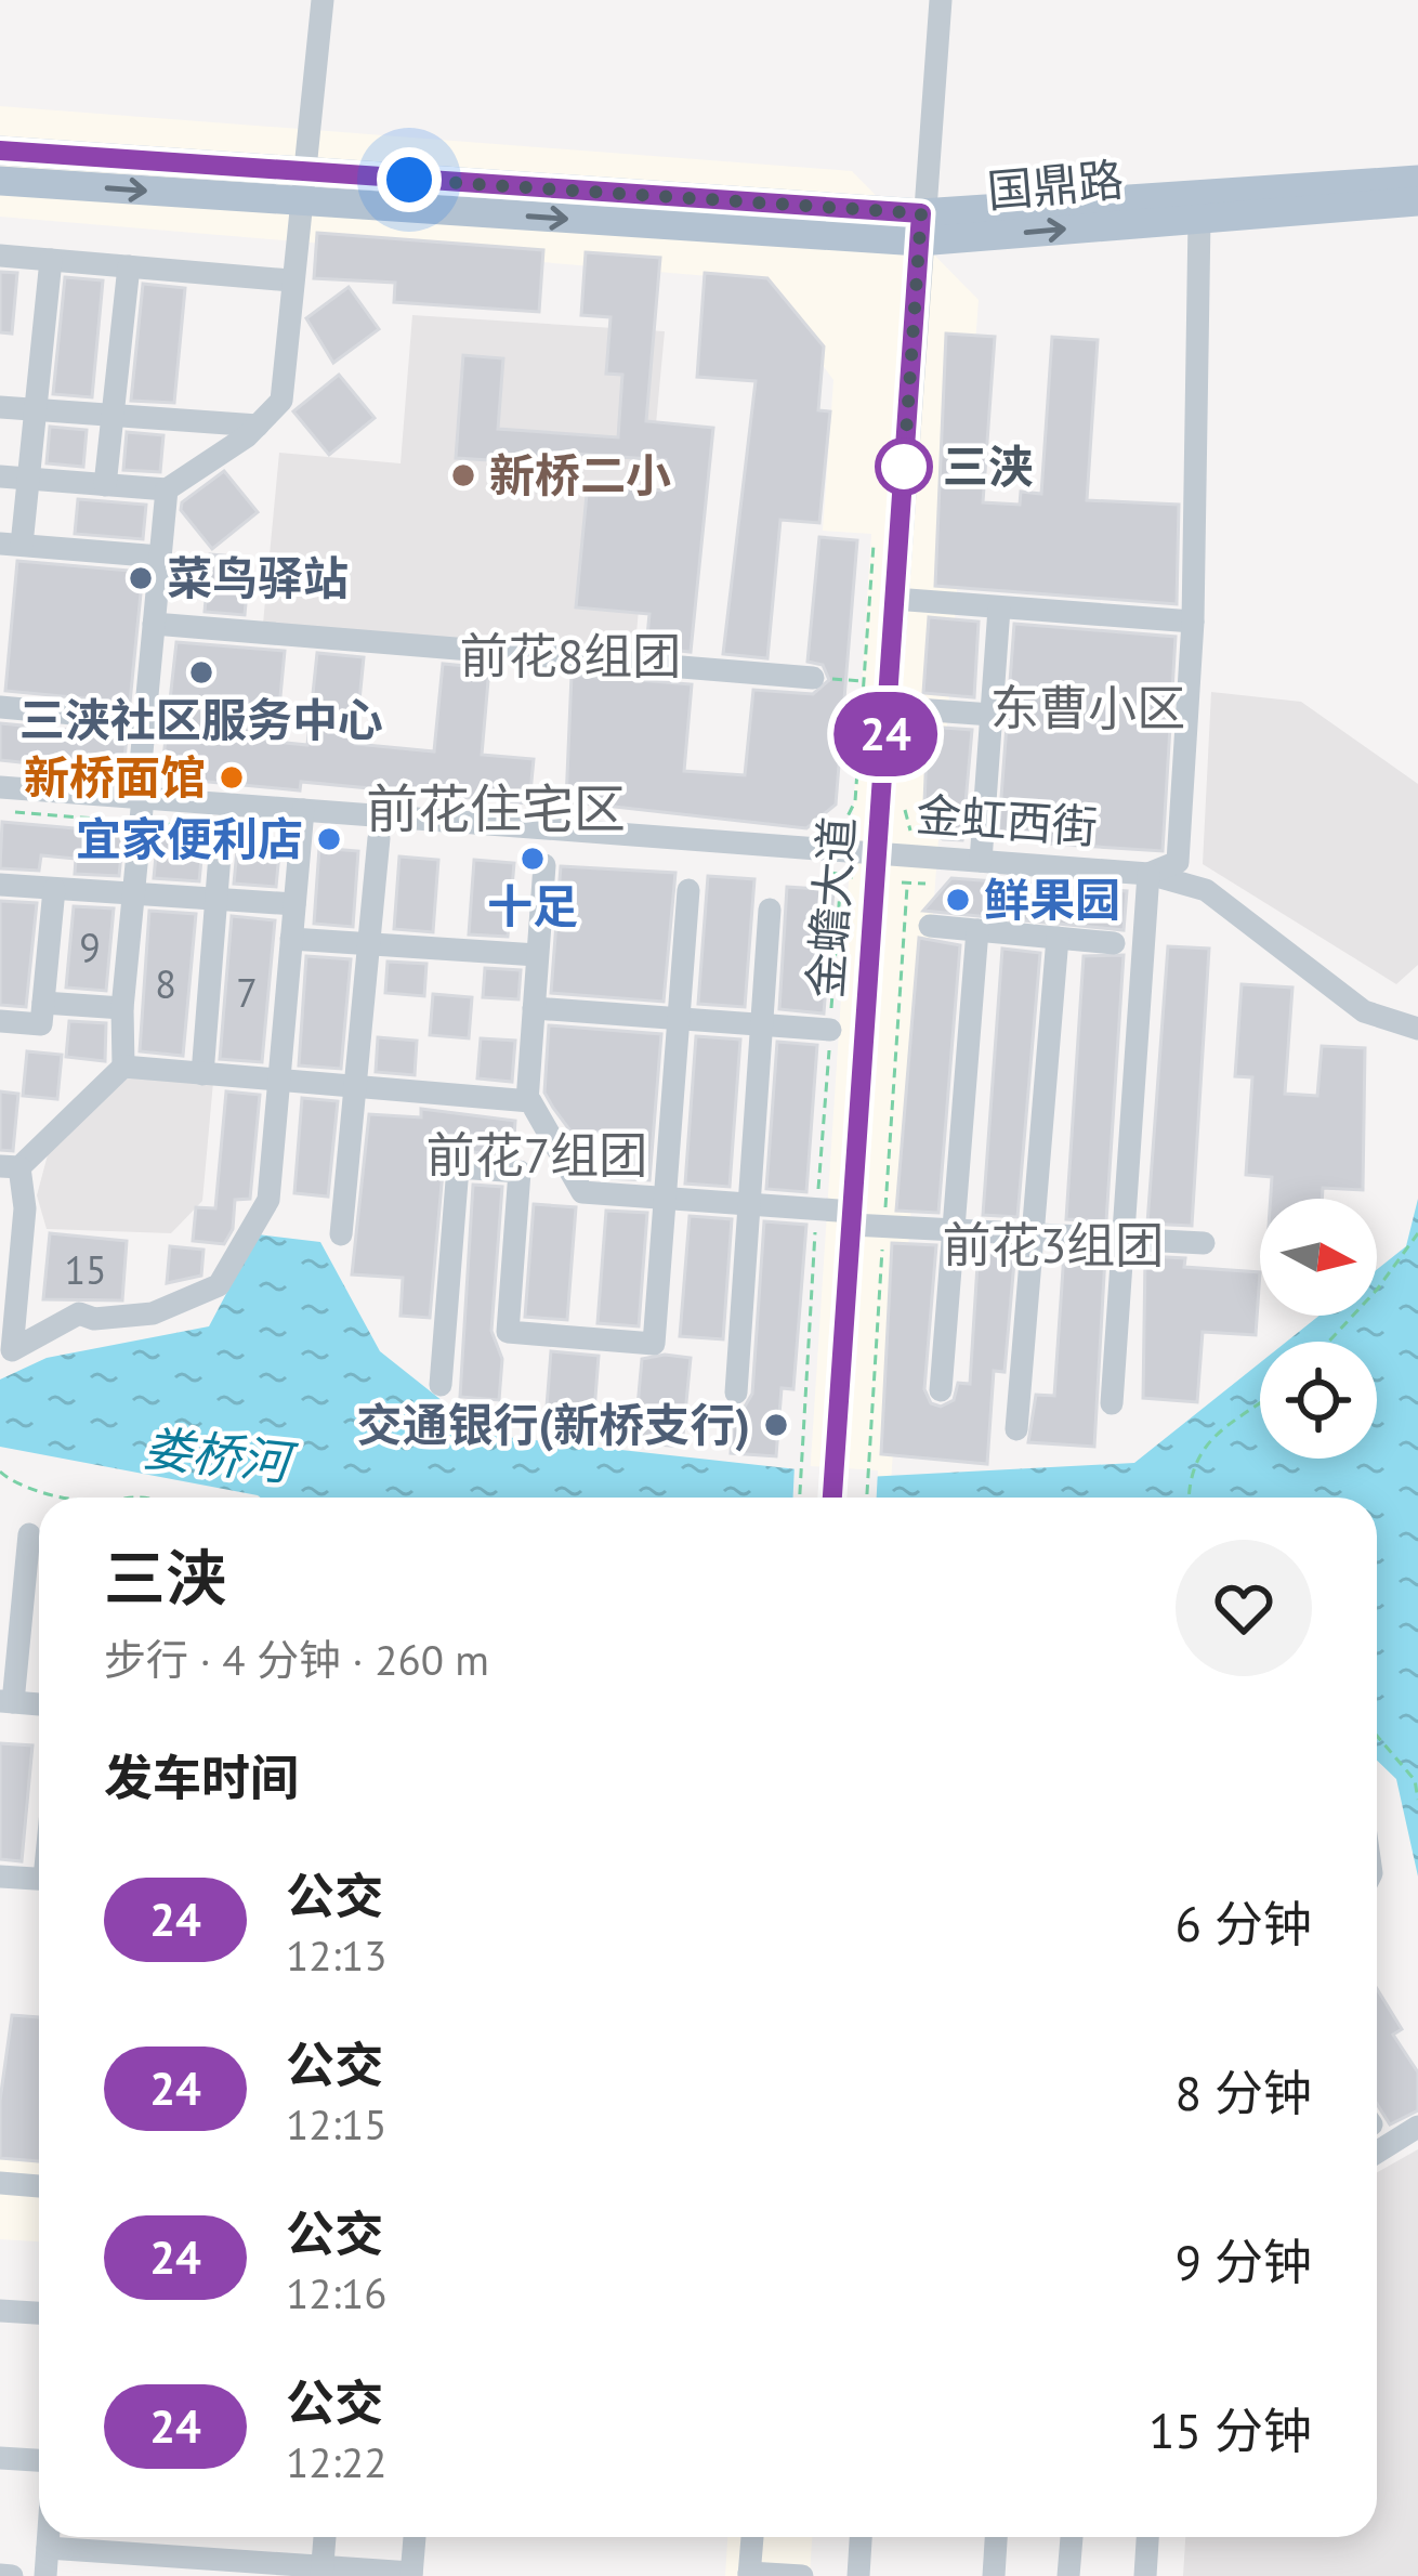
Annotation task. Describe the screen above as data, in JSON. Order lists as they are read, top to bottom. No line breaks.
{"streets":{"main road":["国鼎路"],"street":["金虹西街","金蟾大道"]},"crossings":[["国鼎路","金蟾大道"],["金虹西街","金蟾大道"]],"districts":["前花8组团","东曹小区","前花住宅区","前花7组团","前花3组团"],"water":["娄桥河"],"places":["三浃","新桥二小","菜鸟驿站","三浃社区服务中心","新桥面馆","宜家便利店","十足","鲜果园","交通银行(新桥支行)"],"lines":["bus line 24"],"house_numbers":["9","8","7","15"],"north":"right","page":{"on_map":"24","heading":[["三浃","步行 · 4 分钟 · 260 m"],"发车时间"],"list":[{"mark":"24","name":"公交","note":"12:13","value":"6 分钟"},{"mark":"24","name":"公交","note":"12:15","value":"8 分钟"},{"mark":"24","name":"公交","note":"12:16","value":"9 分钟"},{"mark":"24","name":"公交","note":"12:22","value":"15 分钟"}]}}
